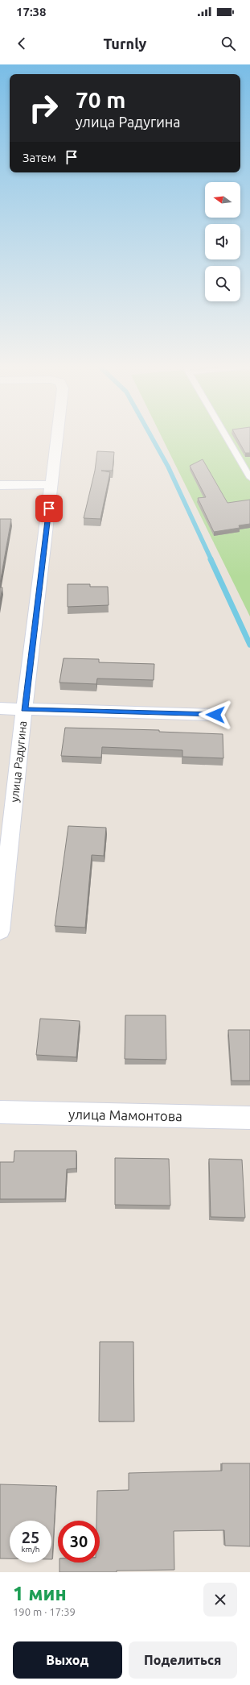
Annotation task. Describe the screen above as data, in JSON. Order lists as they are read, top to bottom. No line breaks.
{"streets":{"street":["улица Радугина","улица Мамонтова"]},"north":"left","page":{"status":"17:38","header":"Turnly","turn":["70 m","улица Радугина"],"then":"Затем","speed":"25 km/h","limit":"30","heading":["1 мин","190 m · 17:39"],"buttons":["Выход","Поделиться"]}}
